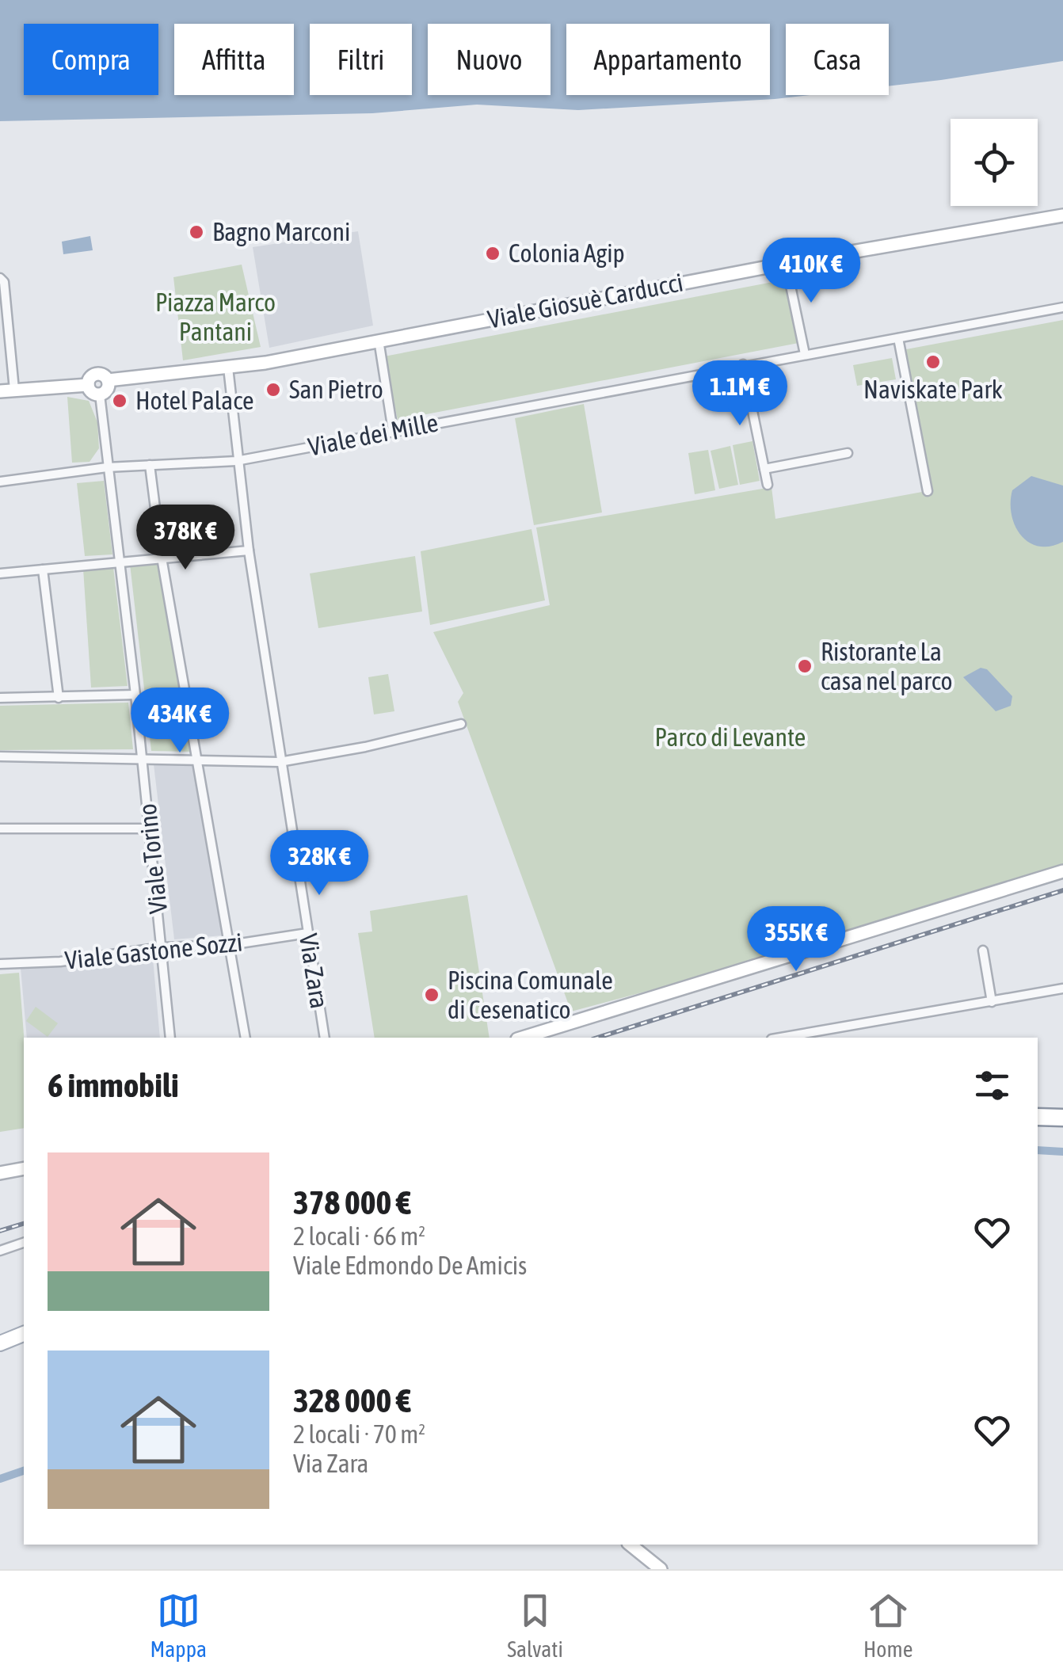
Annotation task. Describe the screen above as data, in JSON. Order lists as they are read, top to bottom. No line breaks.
{"streets":{"street":["Viale Giosuè Carducci","Viale dei Mille","Viale Torino","Viale Gastone Sozzi","Via Zara"]},"crossings":[["Viale Giosuè Carducci","Viale Torino"],["Viale Giosuè Carducci","Via Zara"],["Viale dei Mille","Viale Torino"],["Viale dei Mille","Via Zara"],["Viale Torino","Viale Gastone Sozzi"],["Viale Gastone Sozzi","Via Zara"]],"parks":["Piazza Marco Pantani","Parco di Levante"],"places":["Bagno Marconi","Colonia Agip","Naviskate Park","San Pietro","Hotel Palace","Ristorante La casa nel parco","Piscina Comunale di Cesenatico"],"page":{"chip":["Compra","Affitta","Filtri","Nuovo","Appartamento","Casa"],"price":["410K €","1.1M €","378K €","434K €","328K €","355K €"],"heading":"6 immobili","list":[{"name":"378 000 €","note":"2 locali · 66 m² · Viale Edmondo De Amicis"},{"name":"328 000 €","note":"2 locali · 70 m² · Via Zara"}],"tabs":["Mappa","Salvati","Home"]}}
